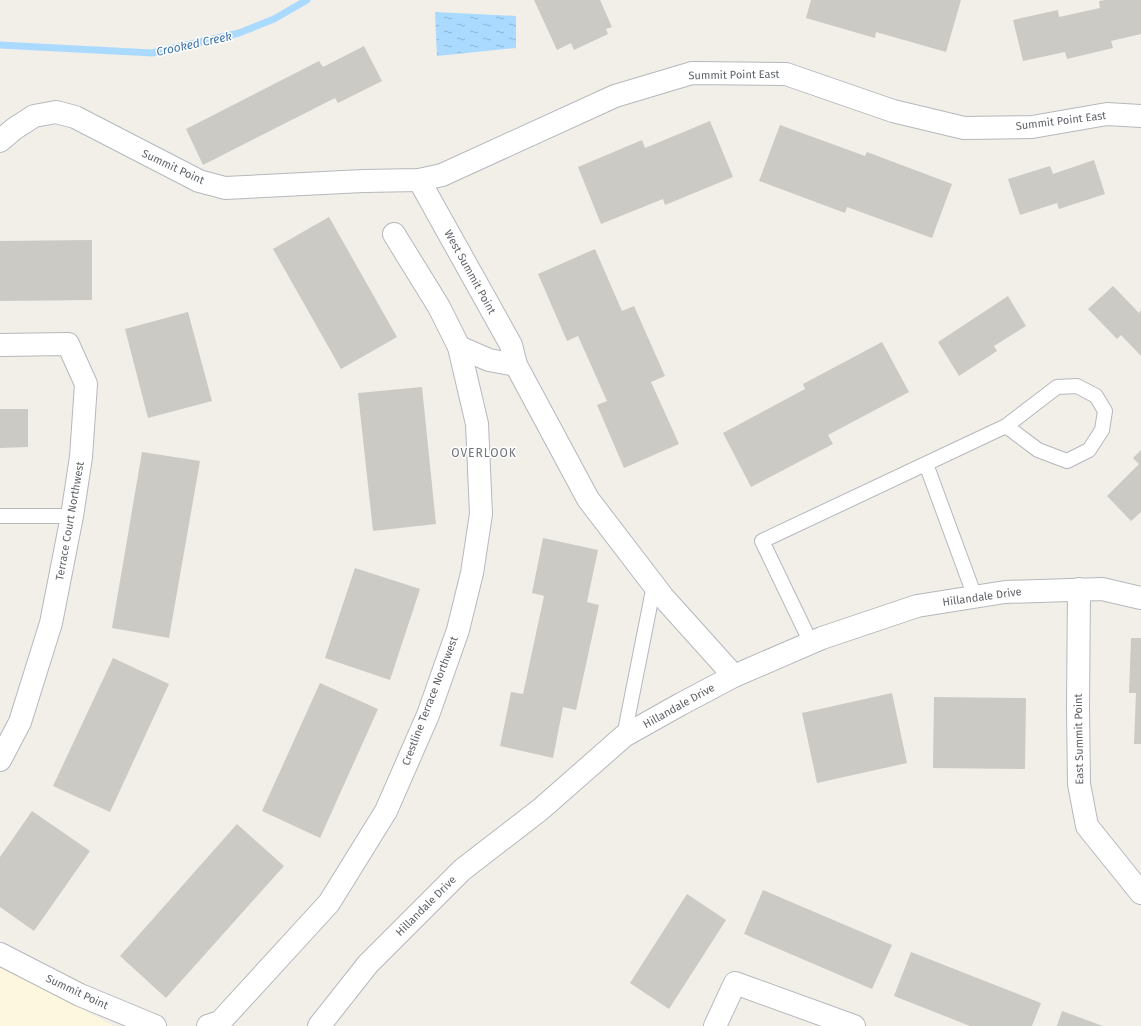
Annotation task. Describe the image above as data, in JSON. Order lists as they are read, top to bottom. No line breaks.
{"streets":{"street":["Summit Point East","Summit Point","West Summit Point","Terrace Court Northwest","Hillandale Drive","Crestline Terrace Northwest","East Summit Point"]},"crossings":[["Summit Point East","Summit Point"],["Summit Point East","West Summit Point"],["Hillandale Drive","East Summit Point"]],"districts":["OVERLOOK"],"water":["Crooked Creek"]}
